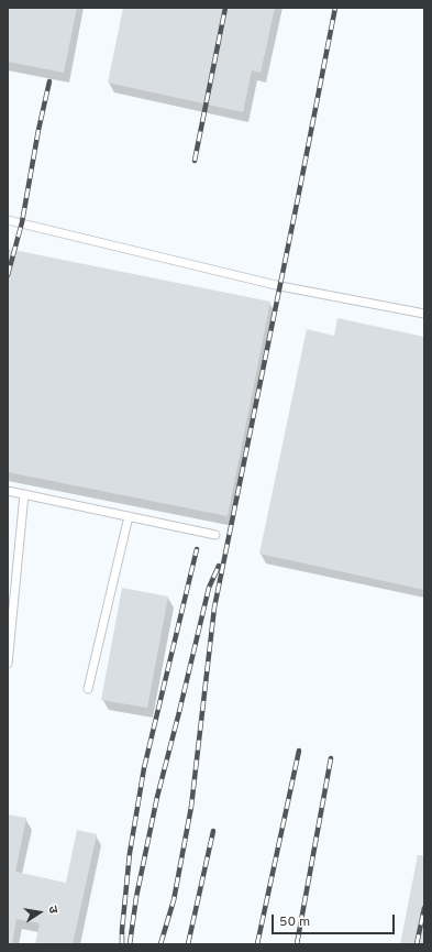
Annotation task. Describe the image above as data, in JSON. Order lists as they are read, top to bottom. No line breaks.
{"scale_bar":"50 m","north":"right"}
